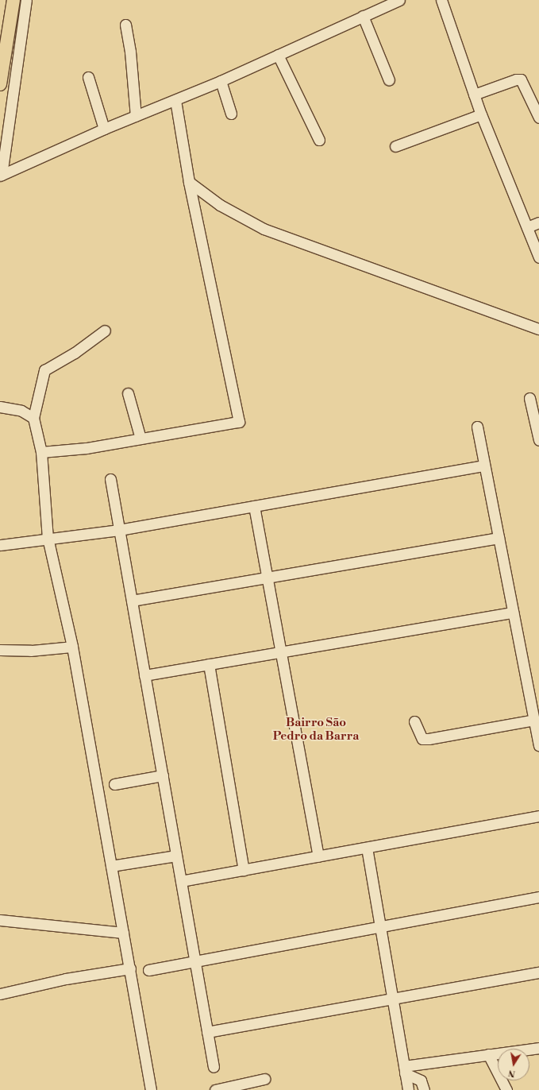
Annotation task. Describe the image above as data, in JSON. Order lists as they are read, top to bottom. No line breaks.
{"districts":["Bairro São Pedro da Barra"],"north":"bottom"}
